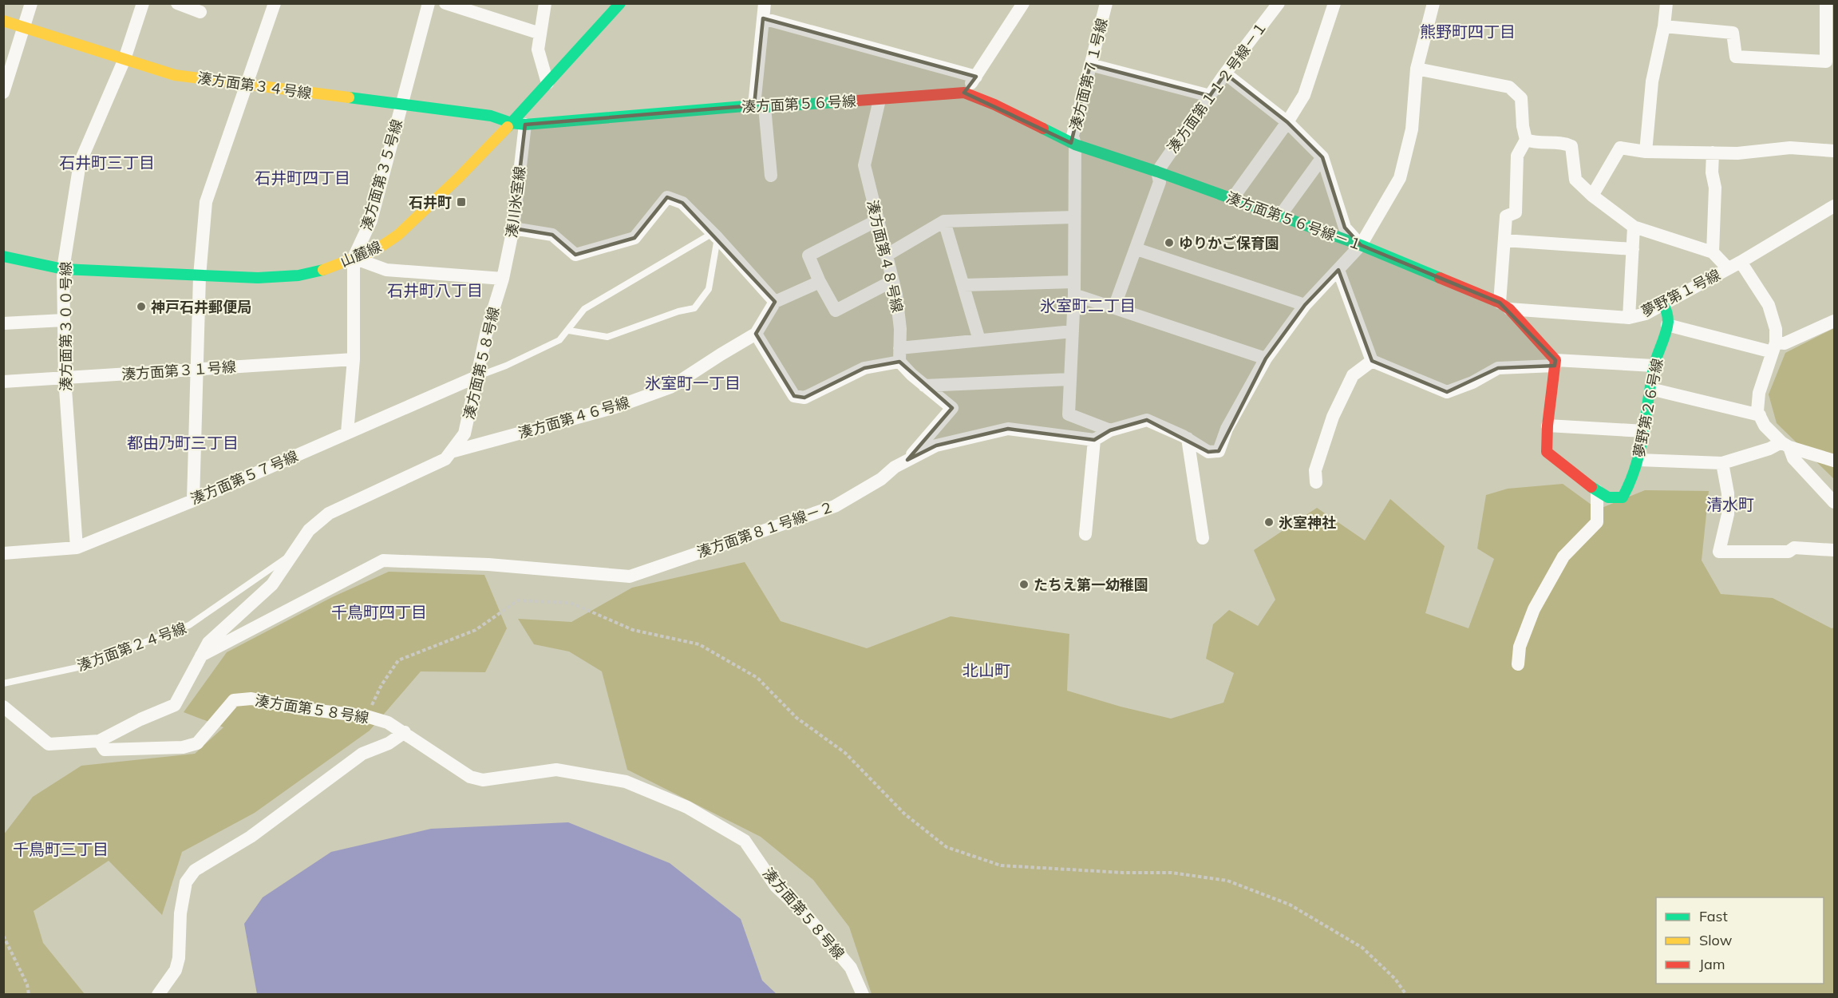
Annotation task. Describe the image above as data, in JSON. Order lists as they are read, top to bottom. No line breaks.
{"streets":{"street":["湊方面第７１号線","湊方面第３４号線","湊方面第１１２号線－１","湊方面第５６号線","湊方面第３５号線","湊川氷室線","湊方面第５６号線－１","山麓線","湊方面第４８号線","夢野第１号線","湊方面第３００号線","湊方面第５８号線","湊方面第３１号線","夢野第２６号線","湊方面第４６号線","湊方面第５７号線","湊方面第８１号線－２"],"lane":["湊方面第２４号線"]},"crossings":[["湊方面第７１号線","湊方面第５６号線"],["湊方面第７１号線","湊方面第５６号線－１"],["湊方面第３４号線","湊方面第５６号線"],["湊方面第３４号線","湊方面第３５号線"],["湊方面第３４号線","山麓線"],["湊方面第３４号線","湊方面第３００号線"],["湊方面第１１２号線－１","湊方面第５６号線－１"],["湊方面第５６号線","湊川氷室線"],["湊方面第５６号線","湊方面第５６号線－１"],["湊方面第５６号線","山麓線"],["湊方面第５６号線","湊方面第４８号線"],["湊方面第３５号線","山麓線"],["湊方面第３５号線","湊方面第３１号線"],["湊方面第３５号線","湊方面第５７号線"],["湊川氷室線","湊方面第５８号線"],["湊方面第５６号線－１","夢野第１号線"],["山麓線","湊方面第３００号線"],["夢野第１号線","夢野第２６号線"],["湊方面第３００号線","湊方面第３１号線"],["湊方面第３００号線","湊方面第５７号線"],["湊方面第５８号線","湊方面第４６号線"],["湊方面第５８号線","湊方面第５７号線"],["湊方面第５８号線","湊方面第８１号線－２"],["湊方面第５８号線","湊方面第２４号線"]],"districts":["熊野町四丁目","石井町三丁目","石井町四丁目","石井町八丁目","氷室町二丁目","氷室町一丁目","都由乃町三丁目","清水町","千鳥町四丁目","北山町","千鳥町三丁目"],"places":{"transit":["石井町"],"other":["ゆりかご保育園","神戸石井郵便局","氷室神社","たちえ第一幼稚園"]},"legend":["Fast","Slow","Jam"]}
